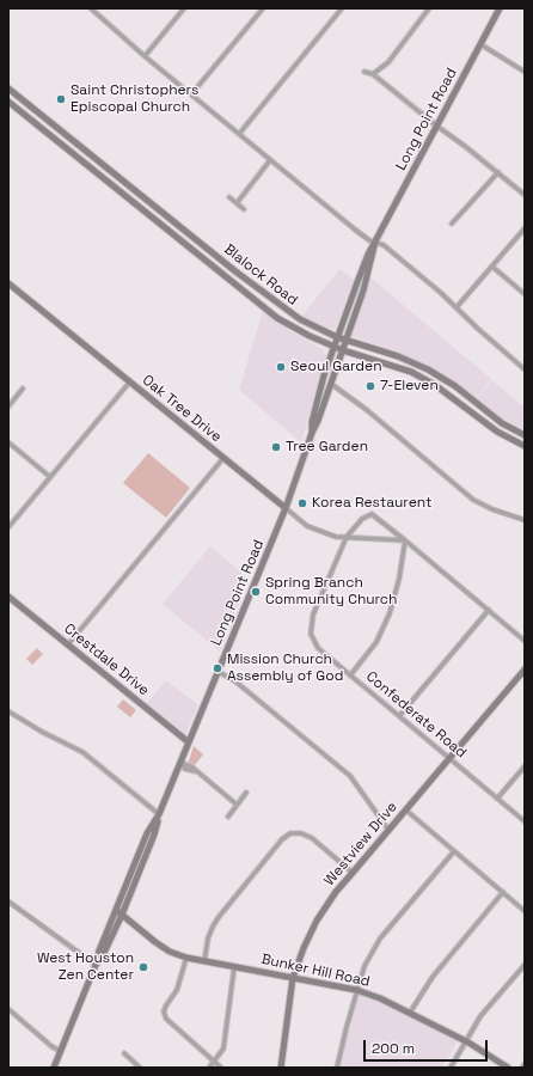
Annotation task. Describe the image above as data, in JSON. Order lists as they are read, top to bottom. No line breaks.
{"streets":{"main road":["Long Point Road","Blalock Road","Oak Tree Drive","Crestdale Drive","Westview Drive","Bunker Hill Road"],"street":["Confederate Road"]},"crossings":[["Long Point Road","Blalock Road"],["Long Point Road","Oak Tree Drive"],["Long Point Road","Crestdale Drive"],["Long Point Road","Bunker Hill Road"],["Oak Tree Drive","Confederate Road"],["Confederate Road","Westview Drive"],["Westview Drive","Bunker Hill Road"]],"places":["Saint Christophers Episcopal Church","Seoul Garden","7-Eleven","Tree Garden","Korea Restaurent","Spring Branch Community Church","Mission Church Assembly of God","West Houston Zen Center"],"scale_bar":"200 m"}
